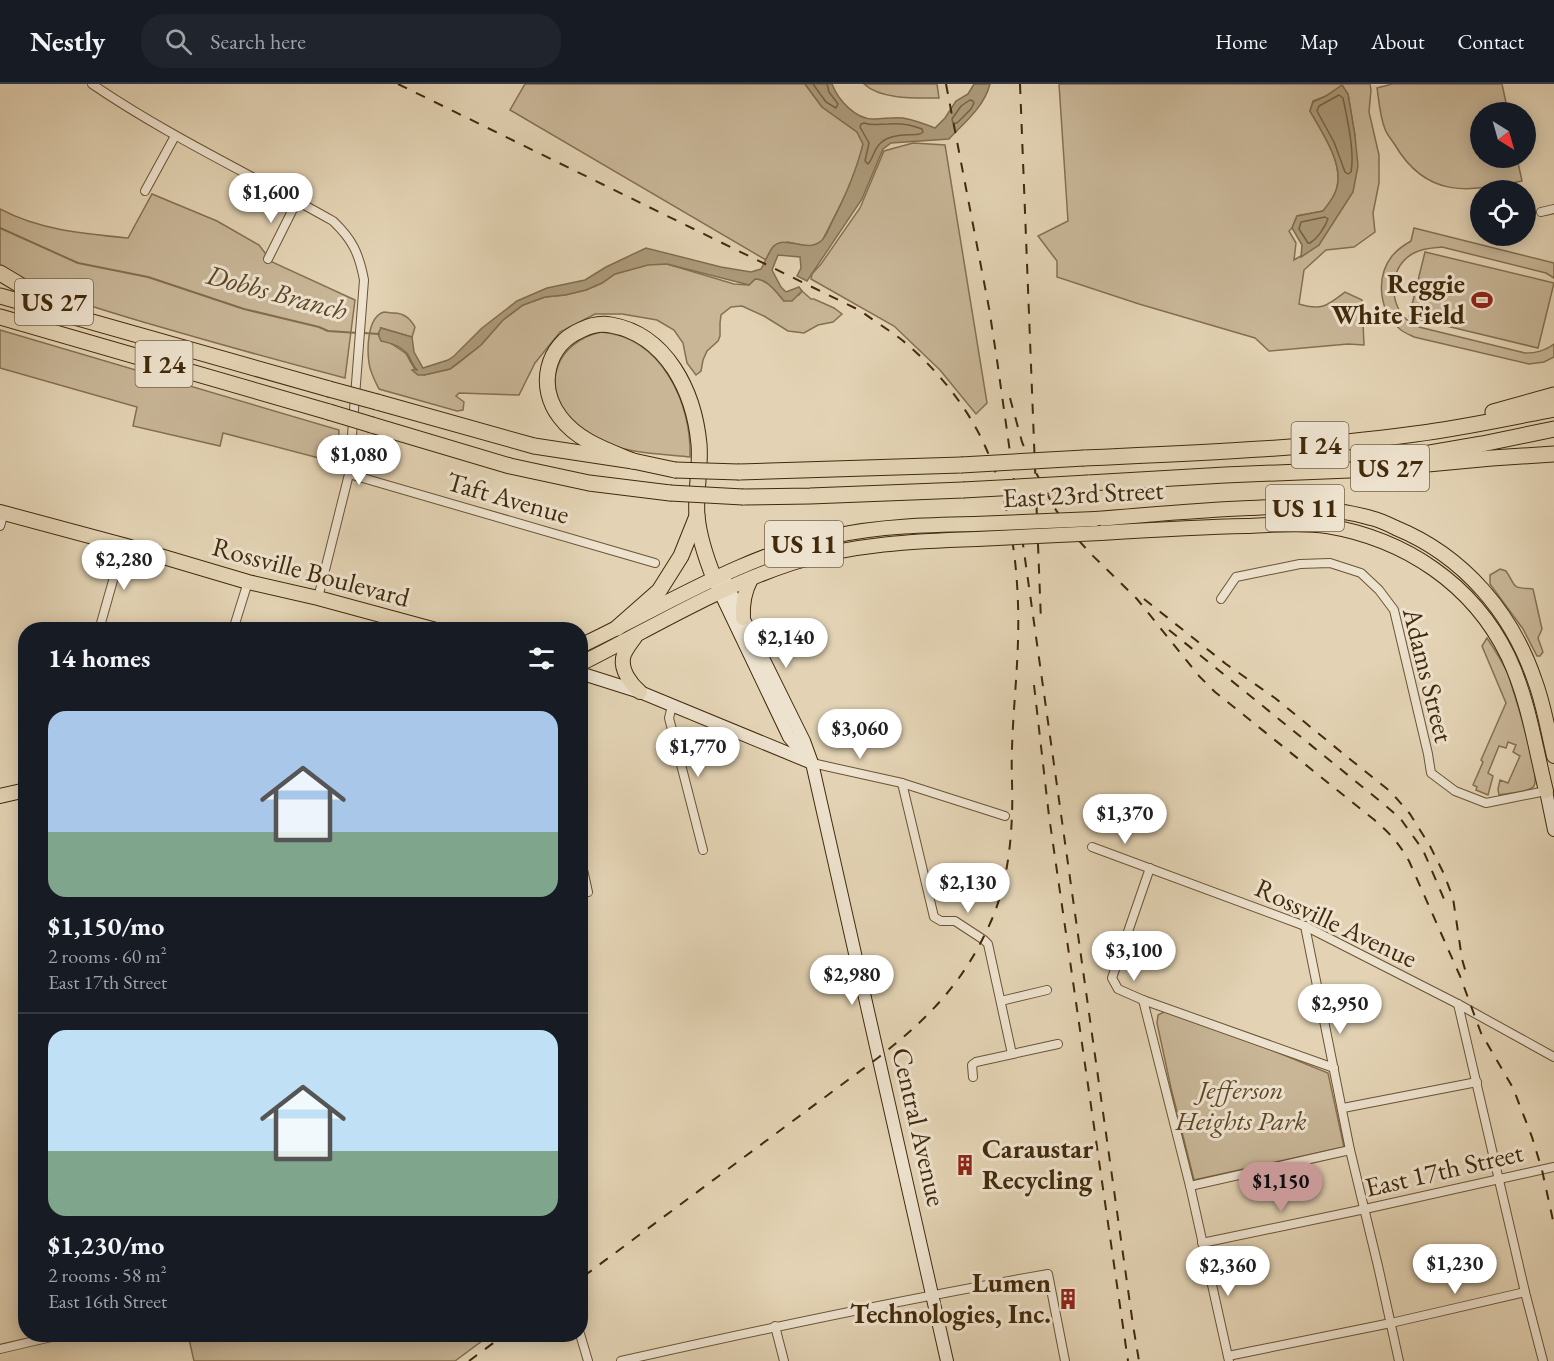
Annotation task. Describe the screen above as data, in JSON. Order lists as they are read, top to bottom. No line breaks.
{"streets":{"highway":["US 27","I 24"],"main road":["East 23rd Street","US 11","Rossville Boulevard","Central Avenue"],"street":["Taft Avenue","Adams Street","Rossville Avenue","East 17th Street"]},"crossings":[["US 27","I 24"],["East 23rd Street","US 11"],["East 23rd Street","Adams Street"],["East 23rd Street","Central Avenue"]],"water":["Dobbs Branch"],"parks":["Jefferson Heights Park"],"places":{"sports":["Reggie White Field"],"building":["Caraustar Recycling","Lumen Technologies, Inc."]},"north":"bottom right","page":{"header":"Nestly","search":"Search here","nav":["Home","Map","About","Contact"],"price":["$1,600","$1,080","$2,280","$2,140","$3,060","$1,770","$1,370","$2,130","$3,100","$2,980","$2,950","$1,150","$1,230","$2,360"],"heading":"14 homes","list":[{"name":"$1,150/mo","note":"2 rooms · 60 m² · East 17th Street"},{"name":"$1,230/mo","note":"2 rooms · 58 m² · East 16th Street"}]}}
